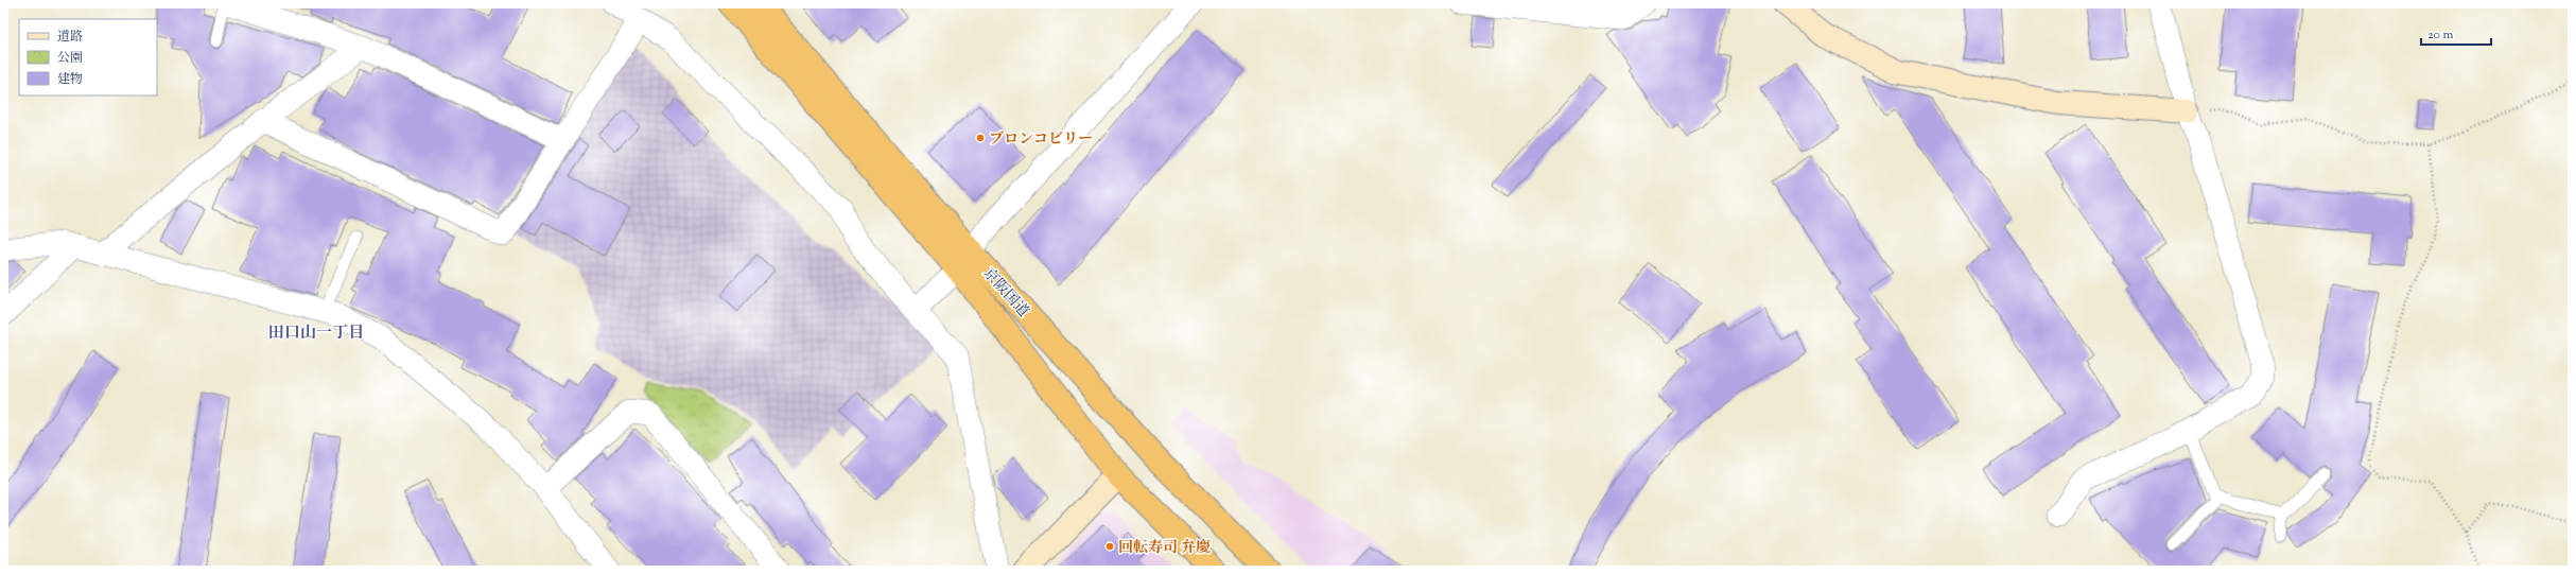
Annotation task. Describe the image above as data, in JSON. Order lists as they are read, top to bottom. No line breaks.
{"streets":{"highway":["京阪国道"]},"districts":["田口山一丁目"],"places":["ブロンコビリー","回転寿司 弁慶"],"legend":["道路","公園","建物"],"scale_bar":"20 m"}
